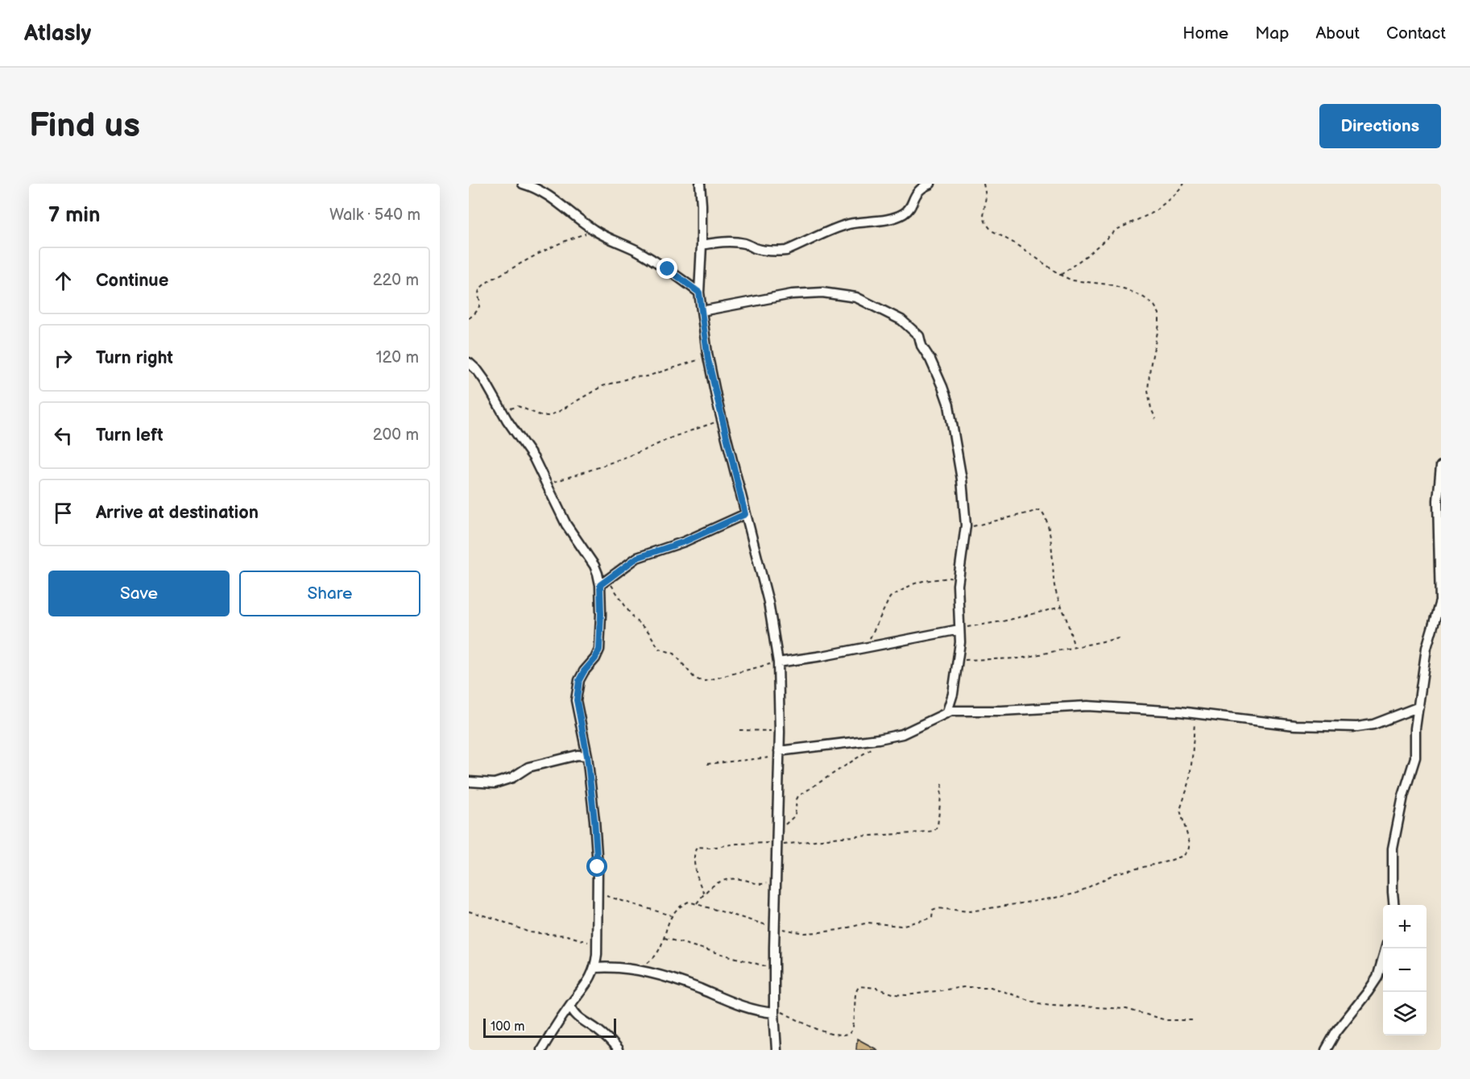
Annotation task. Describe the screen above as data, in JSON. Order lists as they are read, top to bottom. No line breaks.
{"scale_bar":"100 m","page":{"header":"Atlasly","nav":["Home","Map","About","Contact"],"buttons":["Directions",["Save","Share"]],"title":"Find us","heading":["7 min","Walk · 540 m"],"list":[["Continue","220 m"],["Turn right","120 m"],["Turn left","200 m"],"Arrive at destination"],"map_buttons":["+","−"],"scale":"100 m"}}
